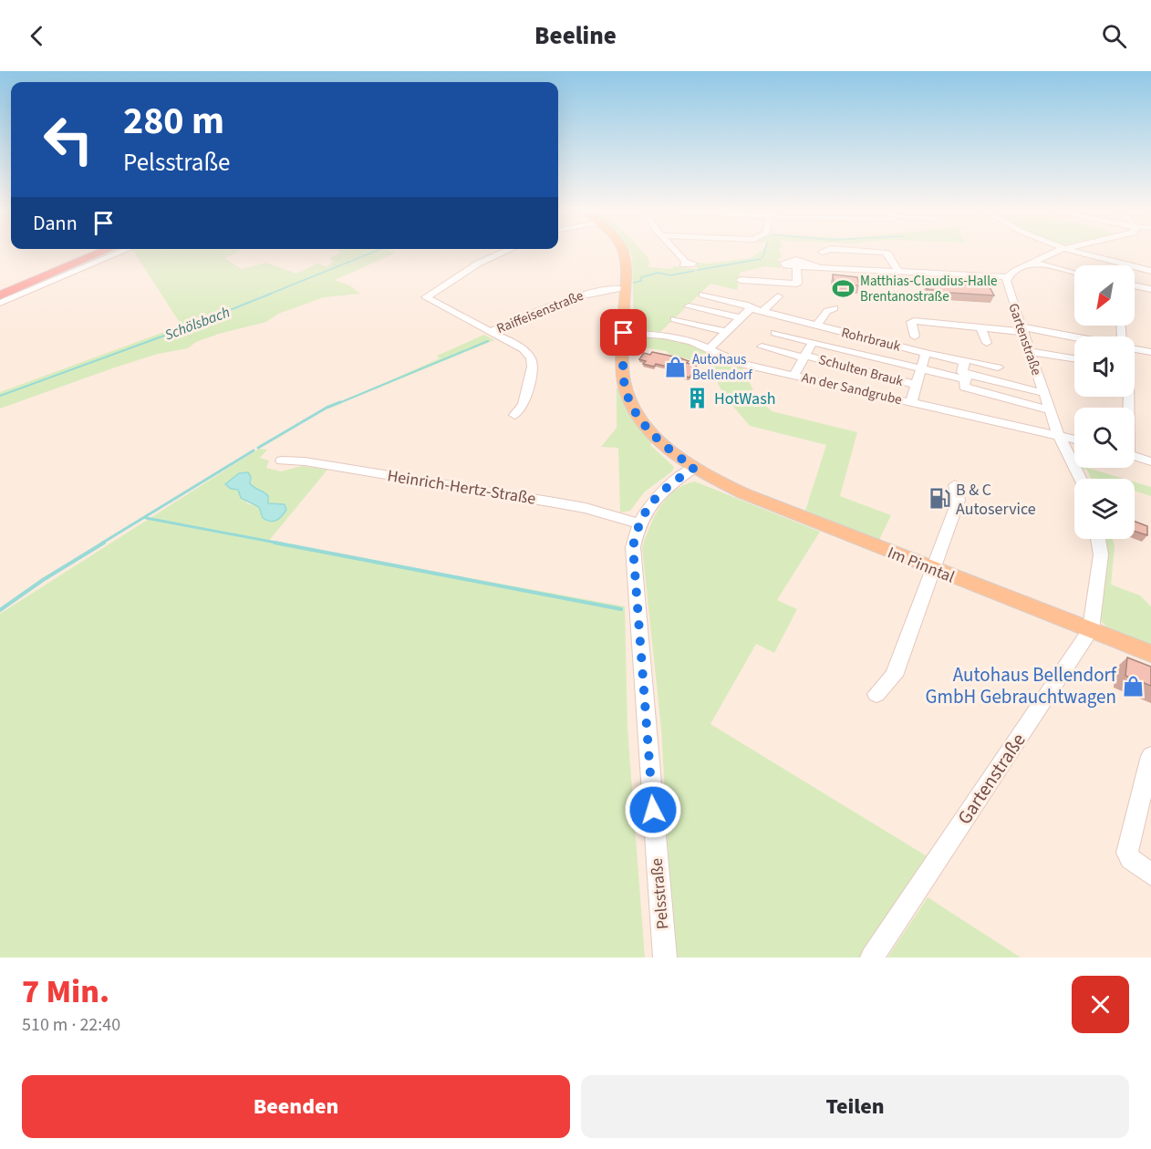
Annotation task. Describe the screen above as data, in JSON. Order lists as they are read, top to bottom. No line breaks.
{"streets":{"main road":["Im Pinntal"],"street":["Raiffeisenstraße","Rohrbrauk","Gartenstraße","Schulten Brauk","An der Sandgrube","Heinrich-Hertz-Straße","Pelsstraße"]},"crossings":[["Gartenstraße","An der Sandgrube"],["Gartenstraße","Im Pinntal"],["Schulten Brauk","An der Sandgrube"],["Heinrich-Hertz-Straße","Pelsstraße"],["Im Pinntal","Pelsstraße"]],"water":["Schölsbach"],"places":{"sports":["Matthias-Claudius-Halle Brentanostraße"],"shop":["Autohaus Bellendorf","Autohaus Bellendorf GmbH Gebrauchtwagen"],"building":["HotWash"],"fuel station":["B & C Autoservice"]},"north":"bottom left","page":{"header":"Beeline","turn":["280 m","Pelsstraße"],"then":"Dann","heading":["7 Min.","510 m · 22:40"],"buttons":["Beenden","Teilen"]}}
